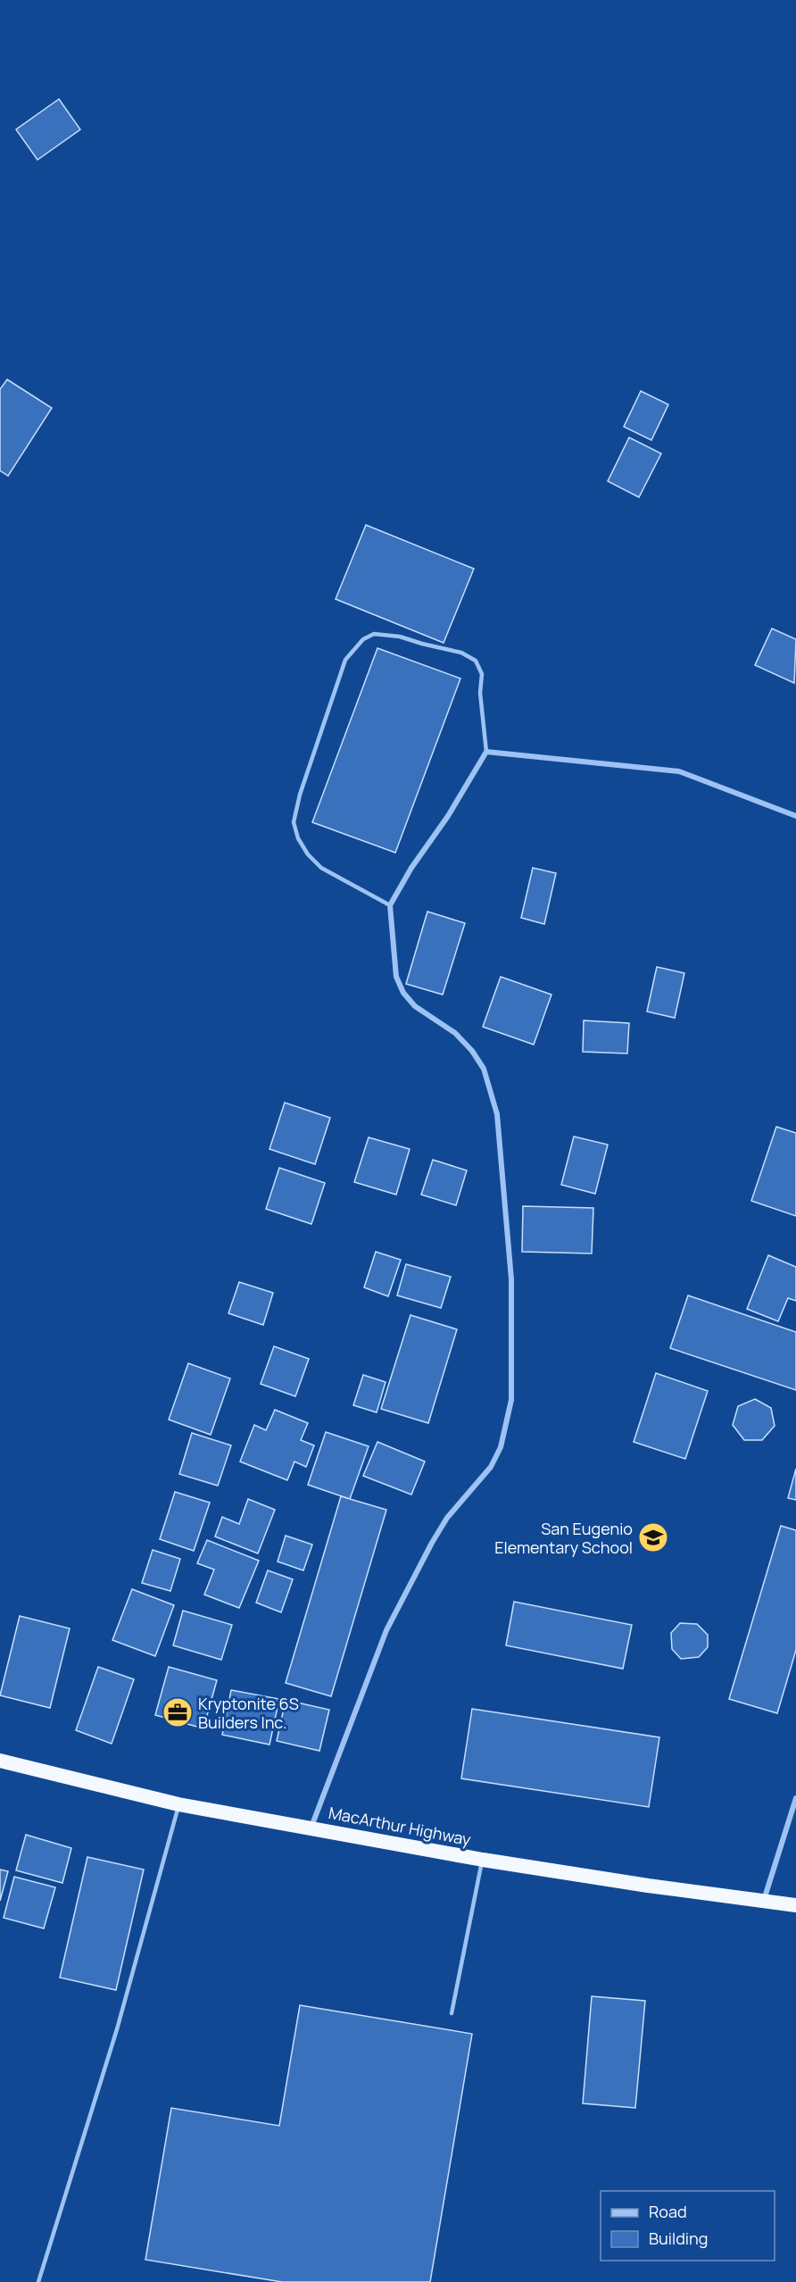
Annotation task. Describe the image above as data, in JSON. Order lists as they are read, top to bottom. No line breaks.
{"streets":{"highway":["MacArthur Highway"]},"places":{"school or university":["San Eugenio Elementary School"],"office":["Kryptonite 6S Builders Inc."]},"legend":["Road","Building"]}
